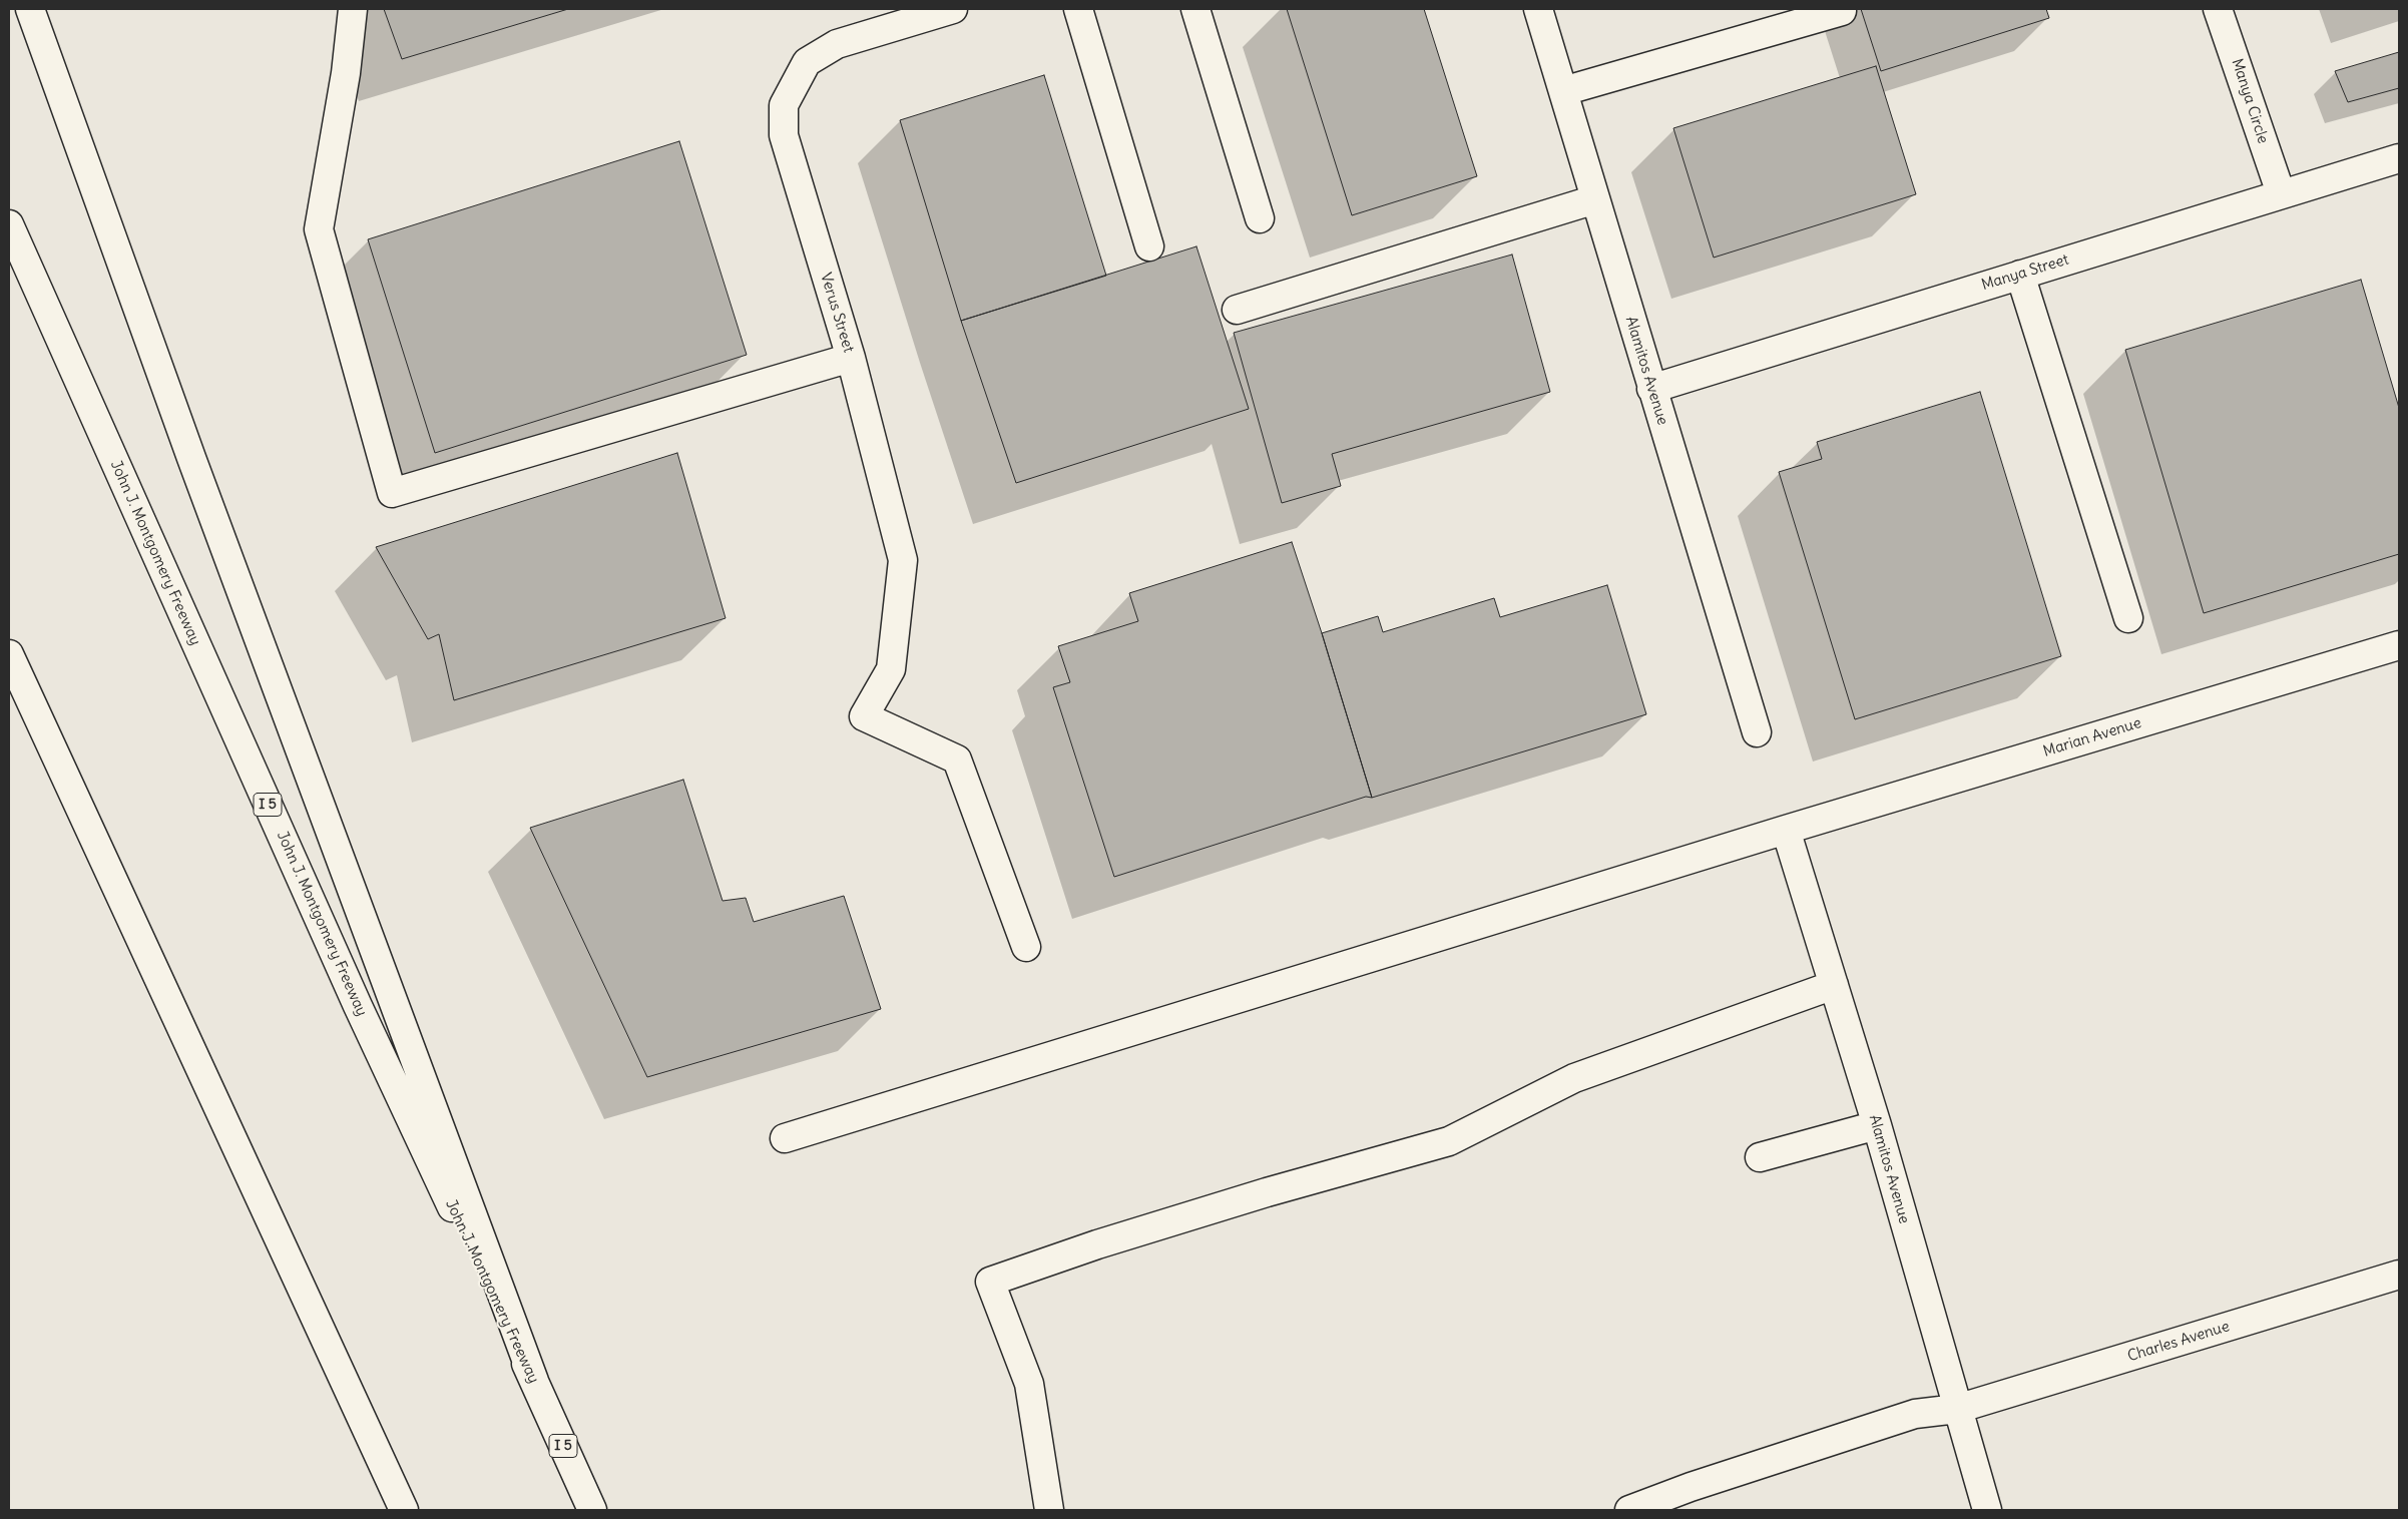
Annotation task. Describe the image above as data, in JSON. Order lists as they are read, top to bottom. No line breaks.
{"streets":{"main road":["Manya Circle","Manya Street","Verus Street","Alamitos Avenue","John J. Montgomery Freeway","Marian Avenue","I 5","Charles Avenue"]},"crossings":[["Manya Circle","Manya Street"],["Manya Street","Alamitos Avenue"],["Alamitos Avenue","Marian Avenue"],["Alamitos Avenue","Charles Avenue"]]}
